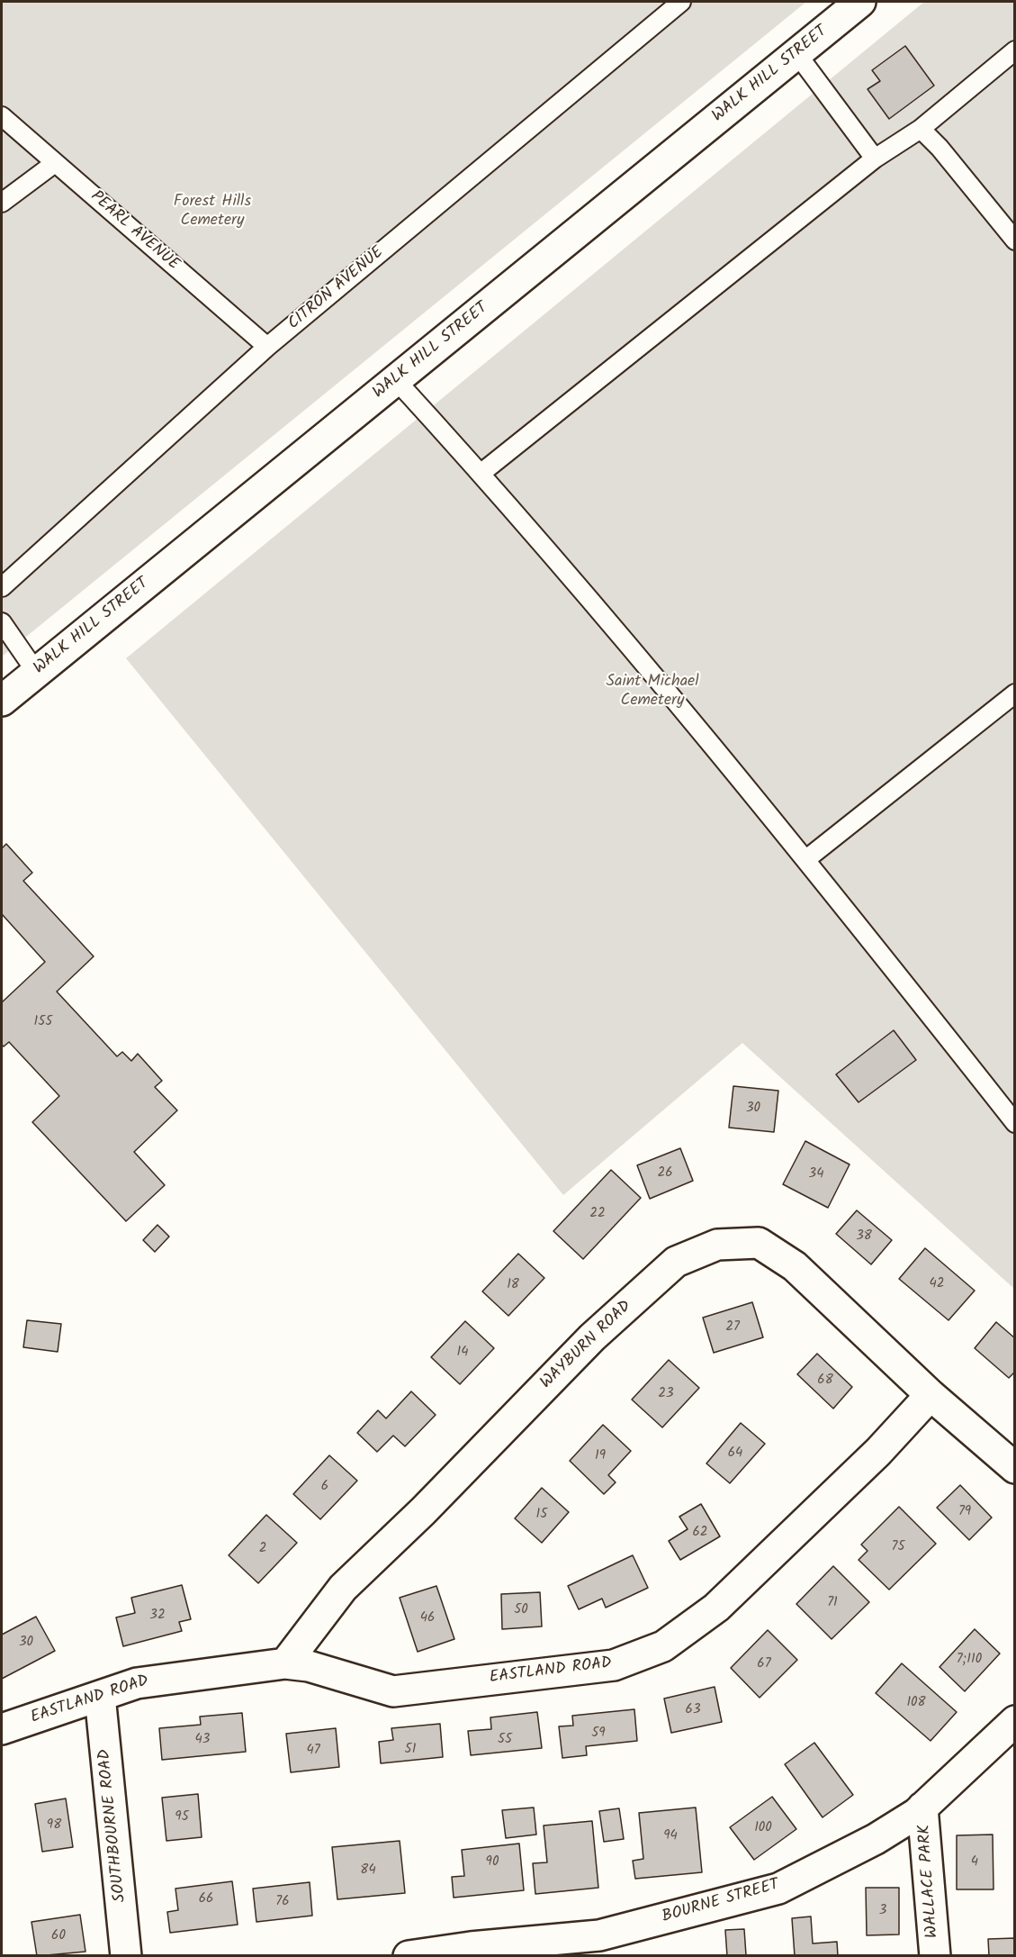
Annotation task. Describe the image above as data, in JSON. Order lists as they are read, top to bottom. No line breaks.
{"streets":{"street":["WALK HILL STREET","WAYBURN ROAD","EASTLAND ROAD","SOUTHBOURNE ROAD","WALLACE PARK","BOURNE STREET"],"lane":["PEARL AVENUE","CITRON AVENUE"]},"crossings":[["PEARL AVENUE","CITRON AVENUE"],["WAYBURN ROAD","EASTLAND ROAD"],["EASTLAND ROAD","SOUTHBOURNE ROAD"],["WALLACE PARK","BOURNE STREET"]],"parks":["Forest Hills Cemetery","Saint Michael Cemetery"],"house_numbers":["155","30","26","34","22","38","42","18","27","14","68","23","64","19","6","79","15","62","75","2","71","50","32","46","30","7;110","67","108","63","59","43","55","51","47","95","98","100","94","90","4","84","66","76","3","60"]}
